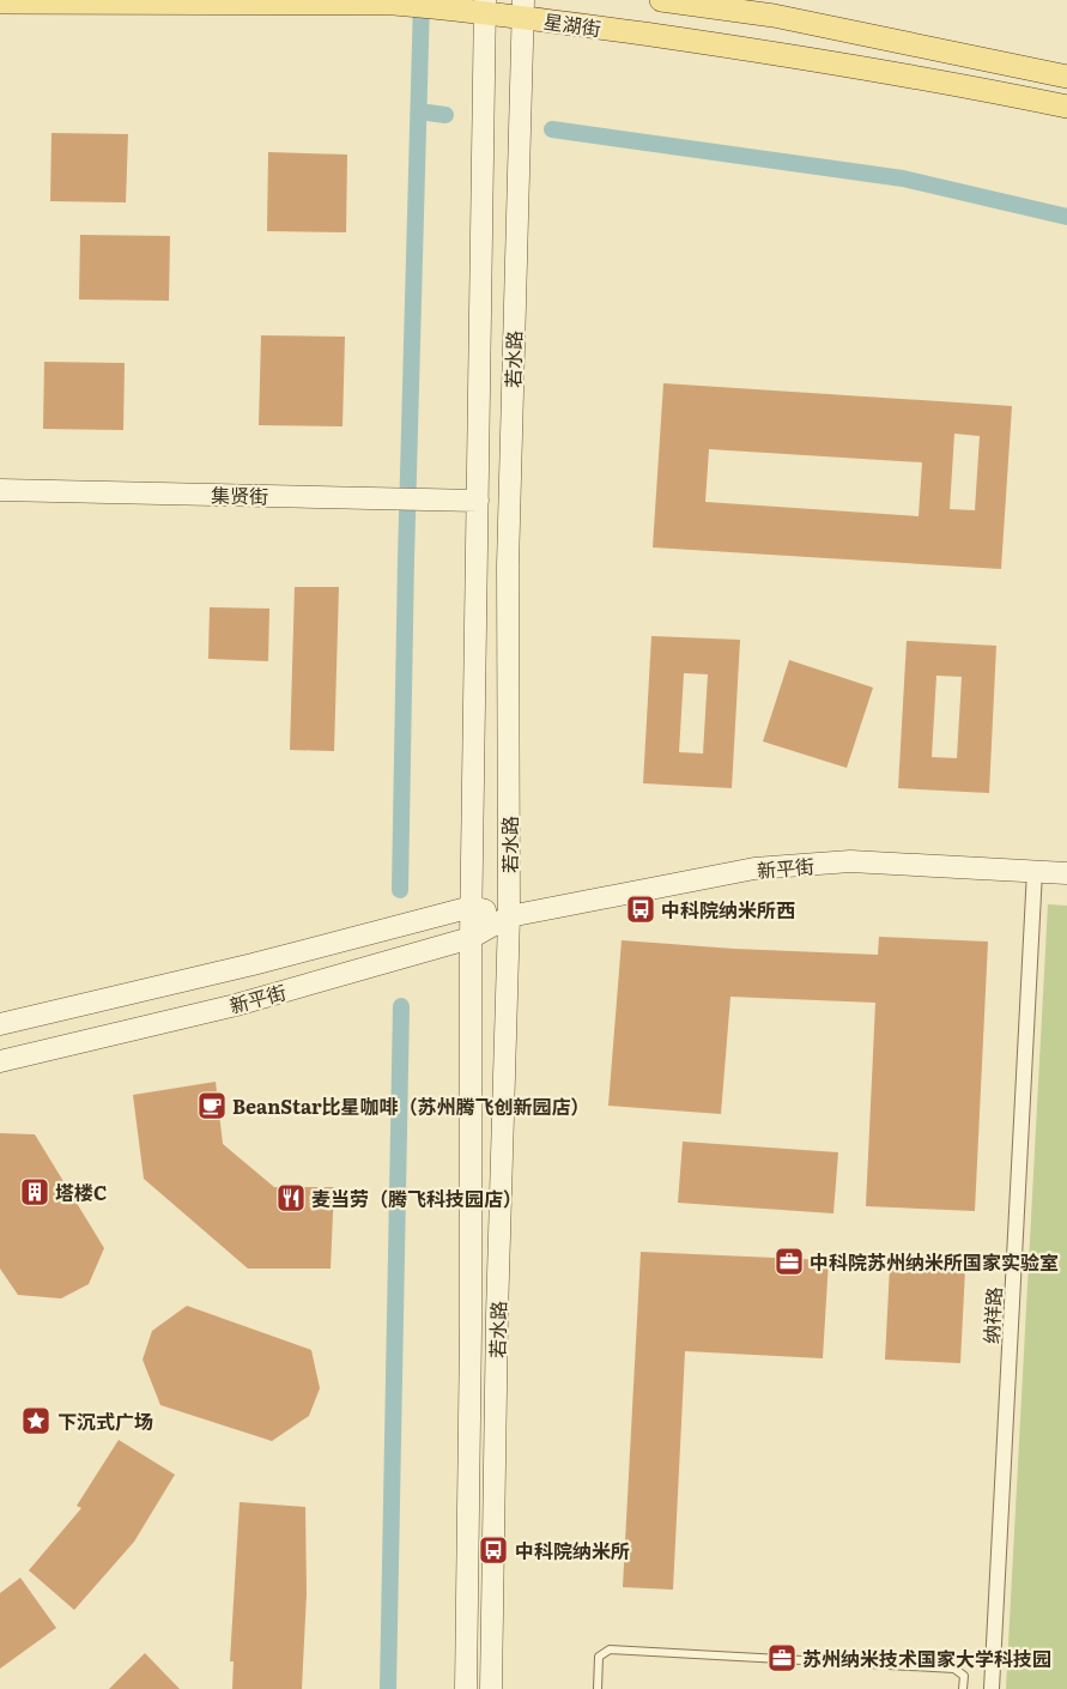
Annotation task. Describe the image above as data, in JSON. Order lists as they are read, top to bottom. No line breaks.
{"streets":{"main road":["星湖街","若水路","集贤街","新平街"],"street":["纳祥路"]},"crossings":[["星湖街","若水路"],["若水路","集贤街"],["若水路","新平街"],["新平街","纳祥路"]],"places":{"bus stop":["中科院纳米所西","中科院纳米所"],"cafe":["BeanStar比星咖啡（苏州腾飞创新园店）"],"building":["塔楼C"],"restaurant":["麦当劳（腾飞科技园店）"],"office":["中科院苏州纳米所国家实验室","苏州纳米技术国家大学科技园"],"place":["下沉式广场"]}}
